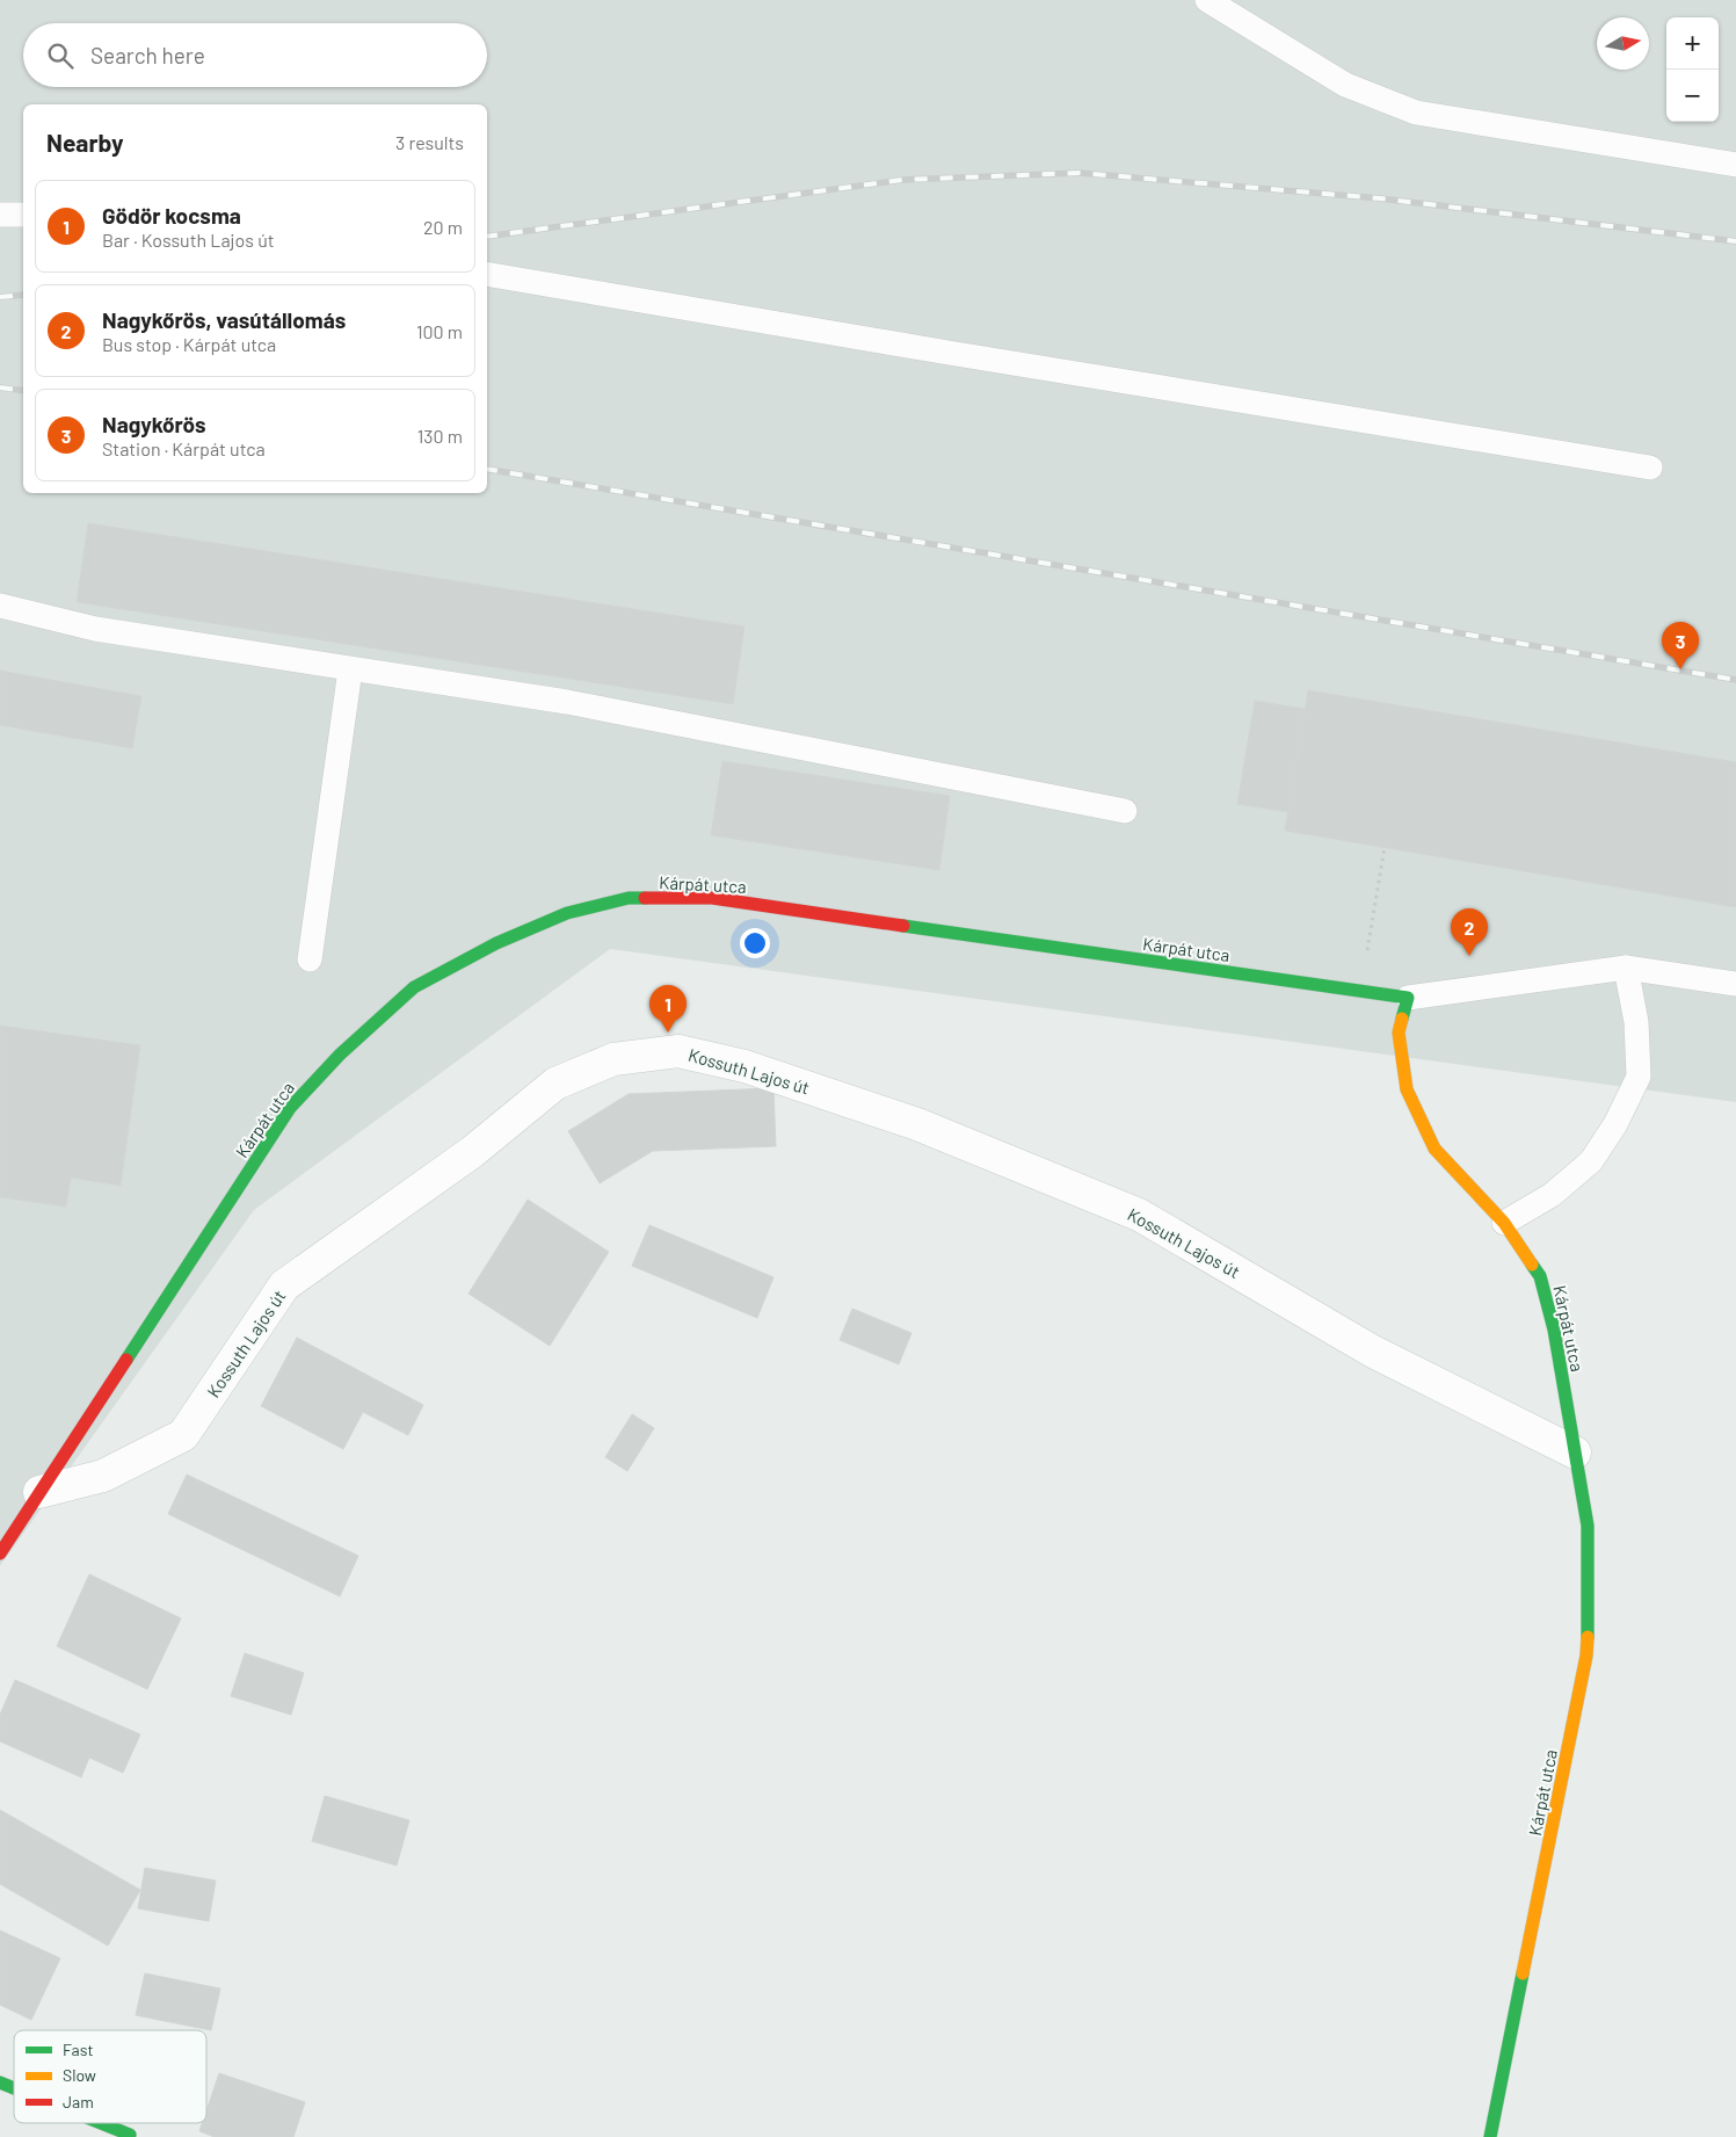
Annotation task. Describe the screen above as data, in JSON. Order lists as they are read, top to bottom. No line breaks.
{"streets":{"street":["Kárpát utca","Kossuth Lajos út"]},"crossings":[["Kárpát utca","Kossuth Lajos út"]],"legend":["Fast","Slow","Jam"],"north":"right","page":{"map_buttons":["+","−"],"search":"Search here","heading":["Nearby","3 results"],"list":[{"mark":"1","name":"Gödör kocsma","note":"Bar · Kossuth Lajos út","value":"20 m"},{"mark":"2","name":"Nagykőrös, vasútállomás","note":"Bus stop · Kárpát utca","value":"100 m"},{"mark":"3","name":"Nagykőrös","note":"Station · Kárpát utca","value":"130 m"}],"pins":["3","2","1"]}}
